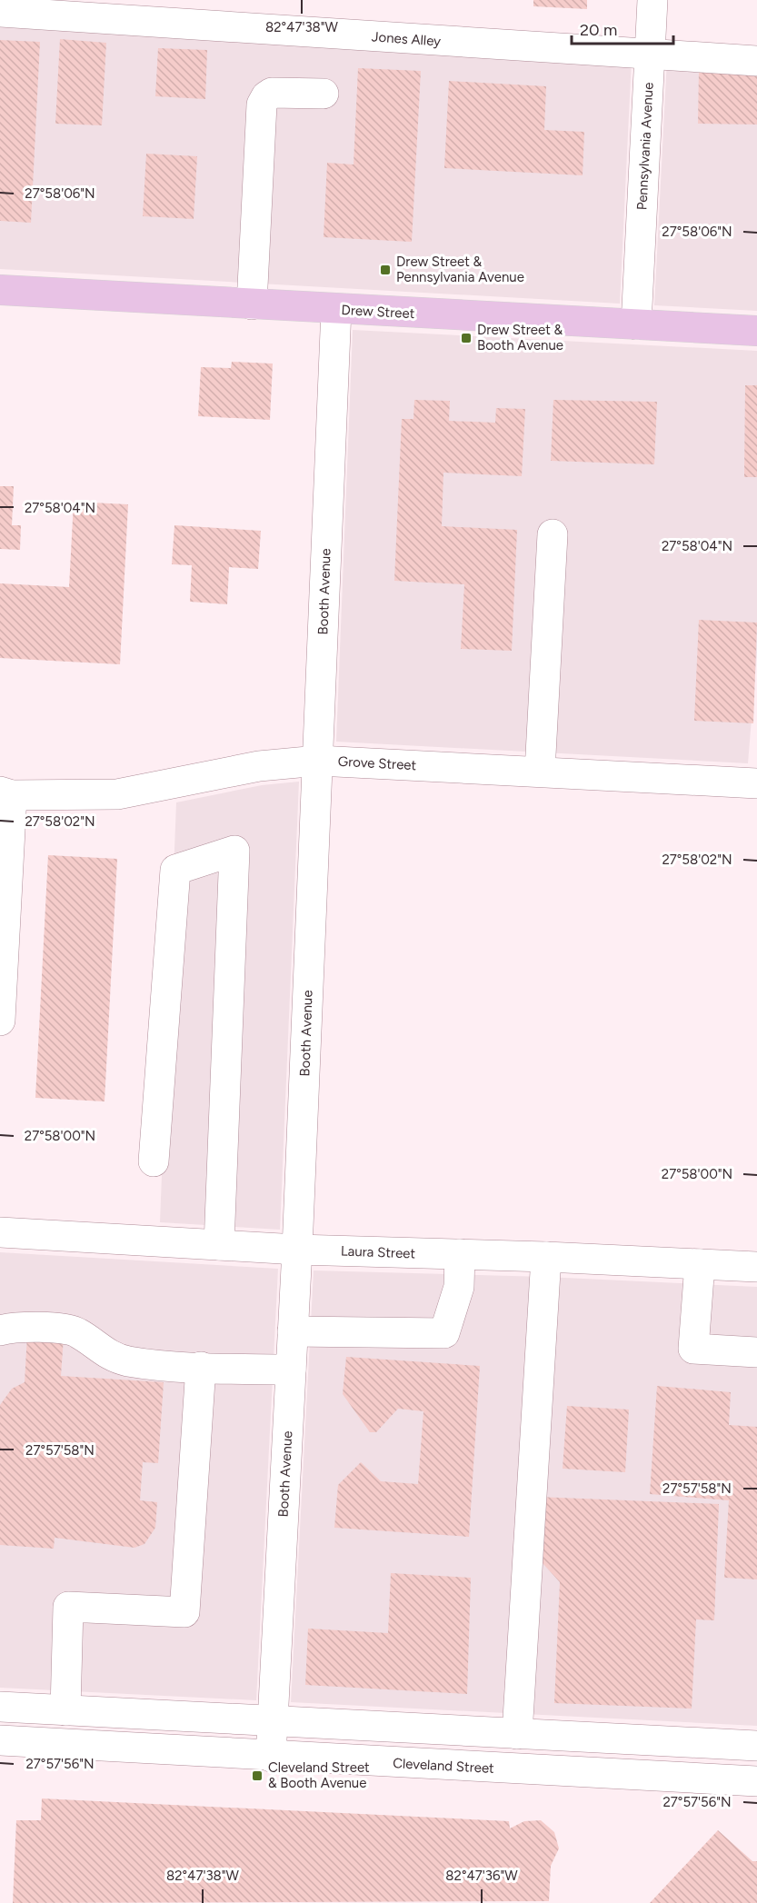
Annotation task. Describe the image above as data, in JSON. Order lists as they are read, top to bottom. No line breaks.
{"streets":{"main road":["Drew Street"],"street":["Jones Alley","Pennsylvania Avenue","Booth Avenue","Grove Street","Laura Street","Cleveland Street"]},"crossings":[["Jones Alley","Pennsylvania Avenue"],["Pennsylvania Avenue","Drew Street"],["Drew Street","Booth Avenue"],["Booth Avenue","Grove Street"],["Booth Avenue","Laura Street"],["Booth Avenue","Cleveland Street"]],"places":{"transit":["Drew Street & Pennsylvania Avenue","Drew Street & Booth Avenue","Cleveland Street & Booth Avenue"]},"scale_bar":"20 m","coordinates":["82°47'38\"W","27°58'06\"N","27°58'04\"N","27°58'02\"N","27°58'00\"N","27°57'58\"N","27°57'56\"N","82°47'36\"W"]}
